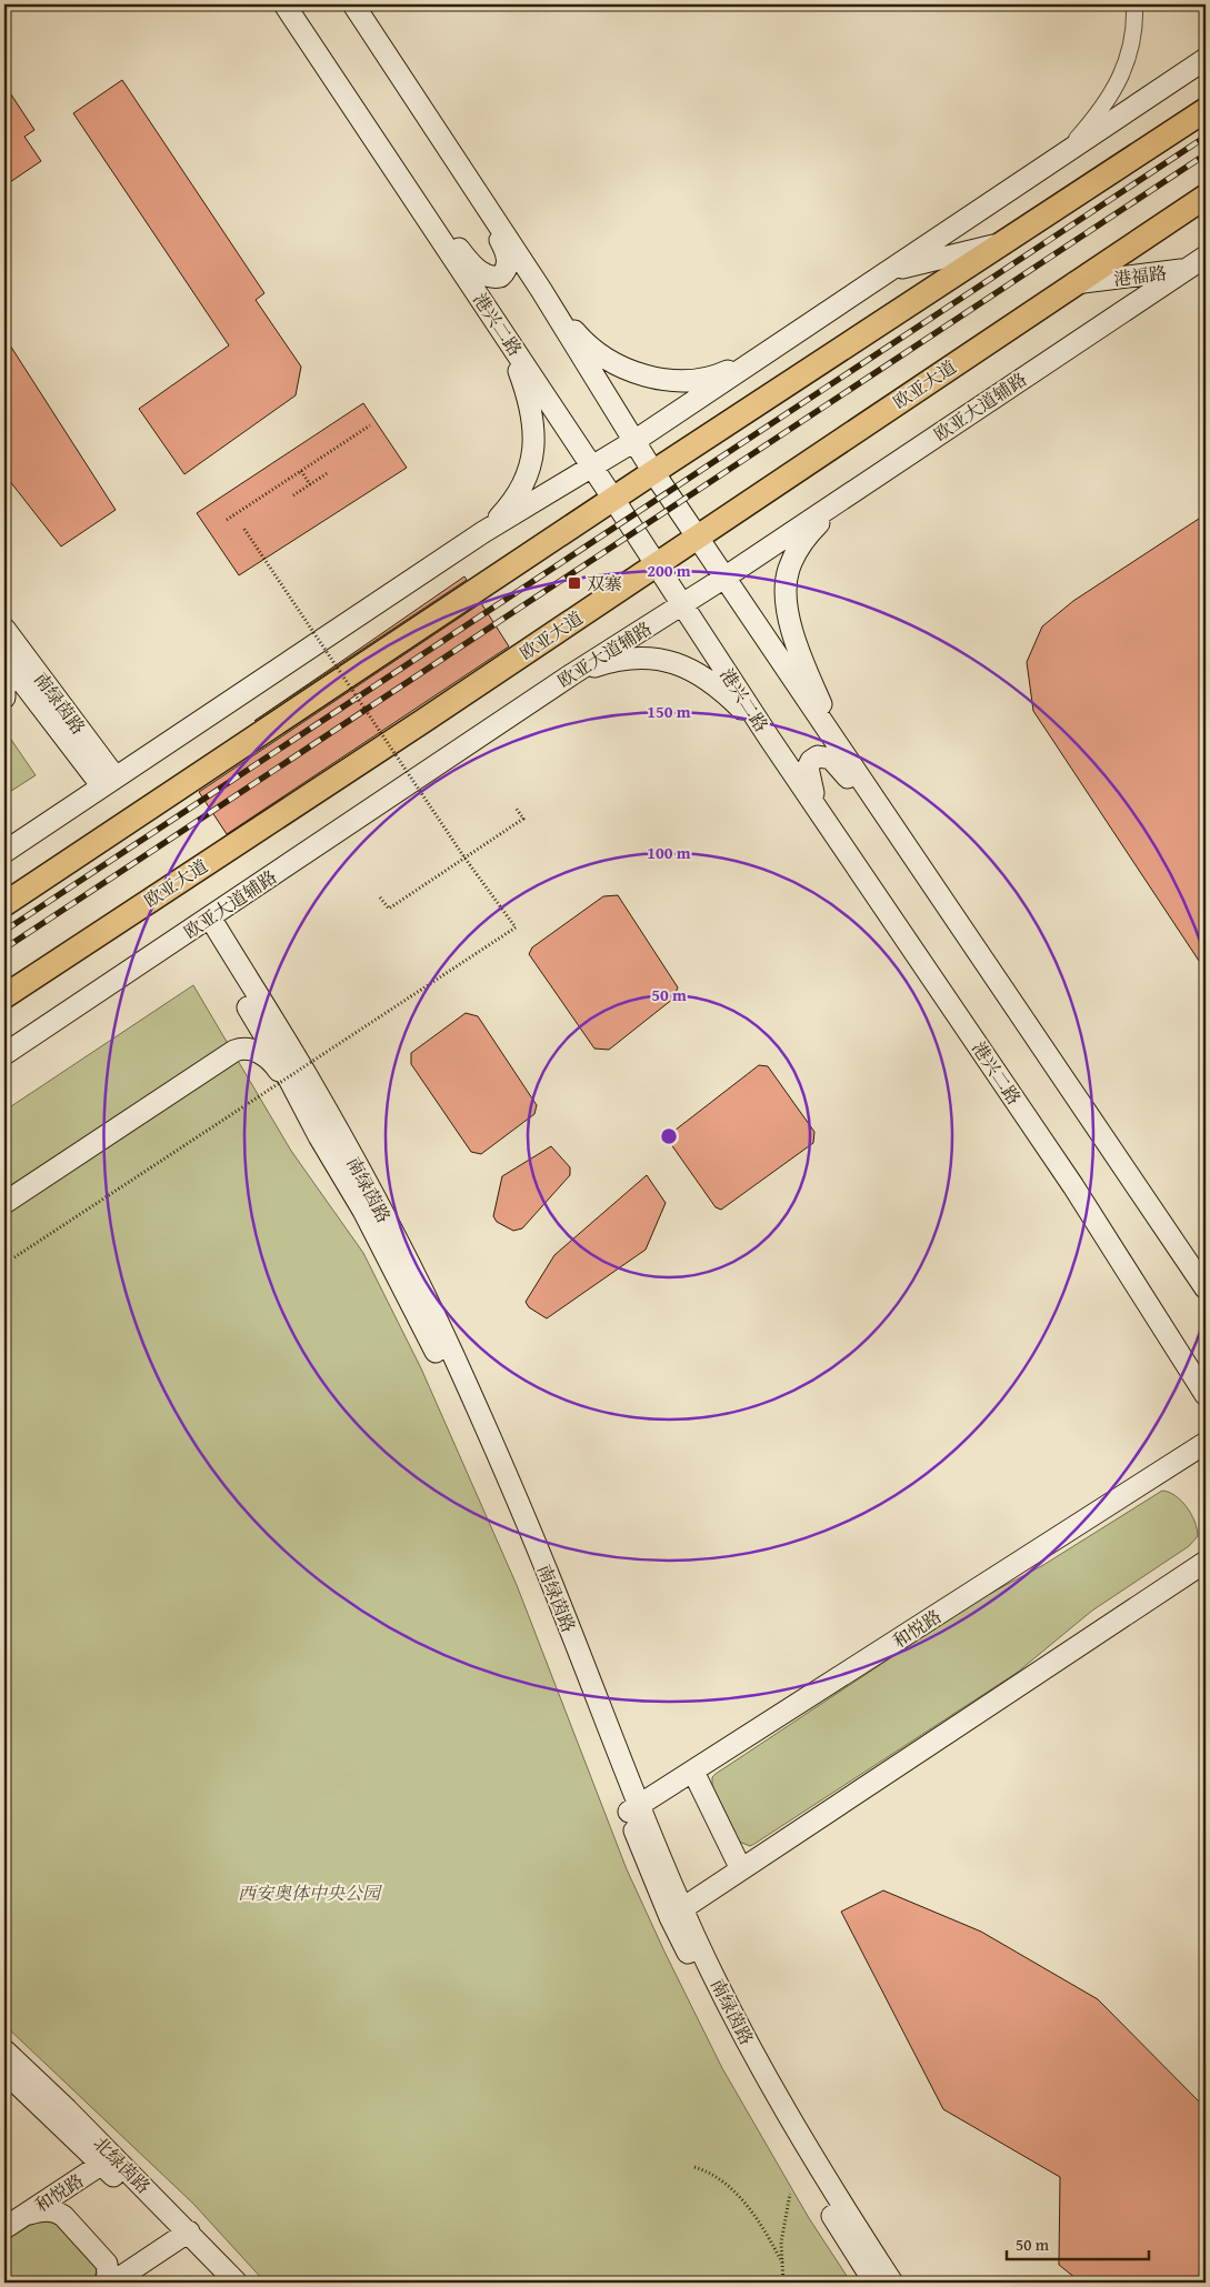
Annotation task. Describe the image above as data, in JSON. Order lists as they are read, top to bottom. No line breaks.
{"streets":{"main road":["欧亚大道"],"street":["港福路","港兴二路","欧亚大道辅路","南绿茵路","和悦路","北绿茵路"]},"crossings":[["港福路","欧亚大道"],["港福路","欧亚大道辅路"],["港兴二路","欧亚大道"],["港兴二路","欧亚大道辅路"],["欧亚大道辅路","南绿茵路"],["南绿茵路","和悦路"],["和悦路","北绿茵路"]],"parks":["西安奥体中央公园"],"places":{"transit":["双寨"]},"scale_bar":"50 m","rings":["200 m","150 m","100 m","50 m"]}
